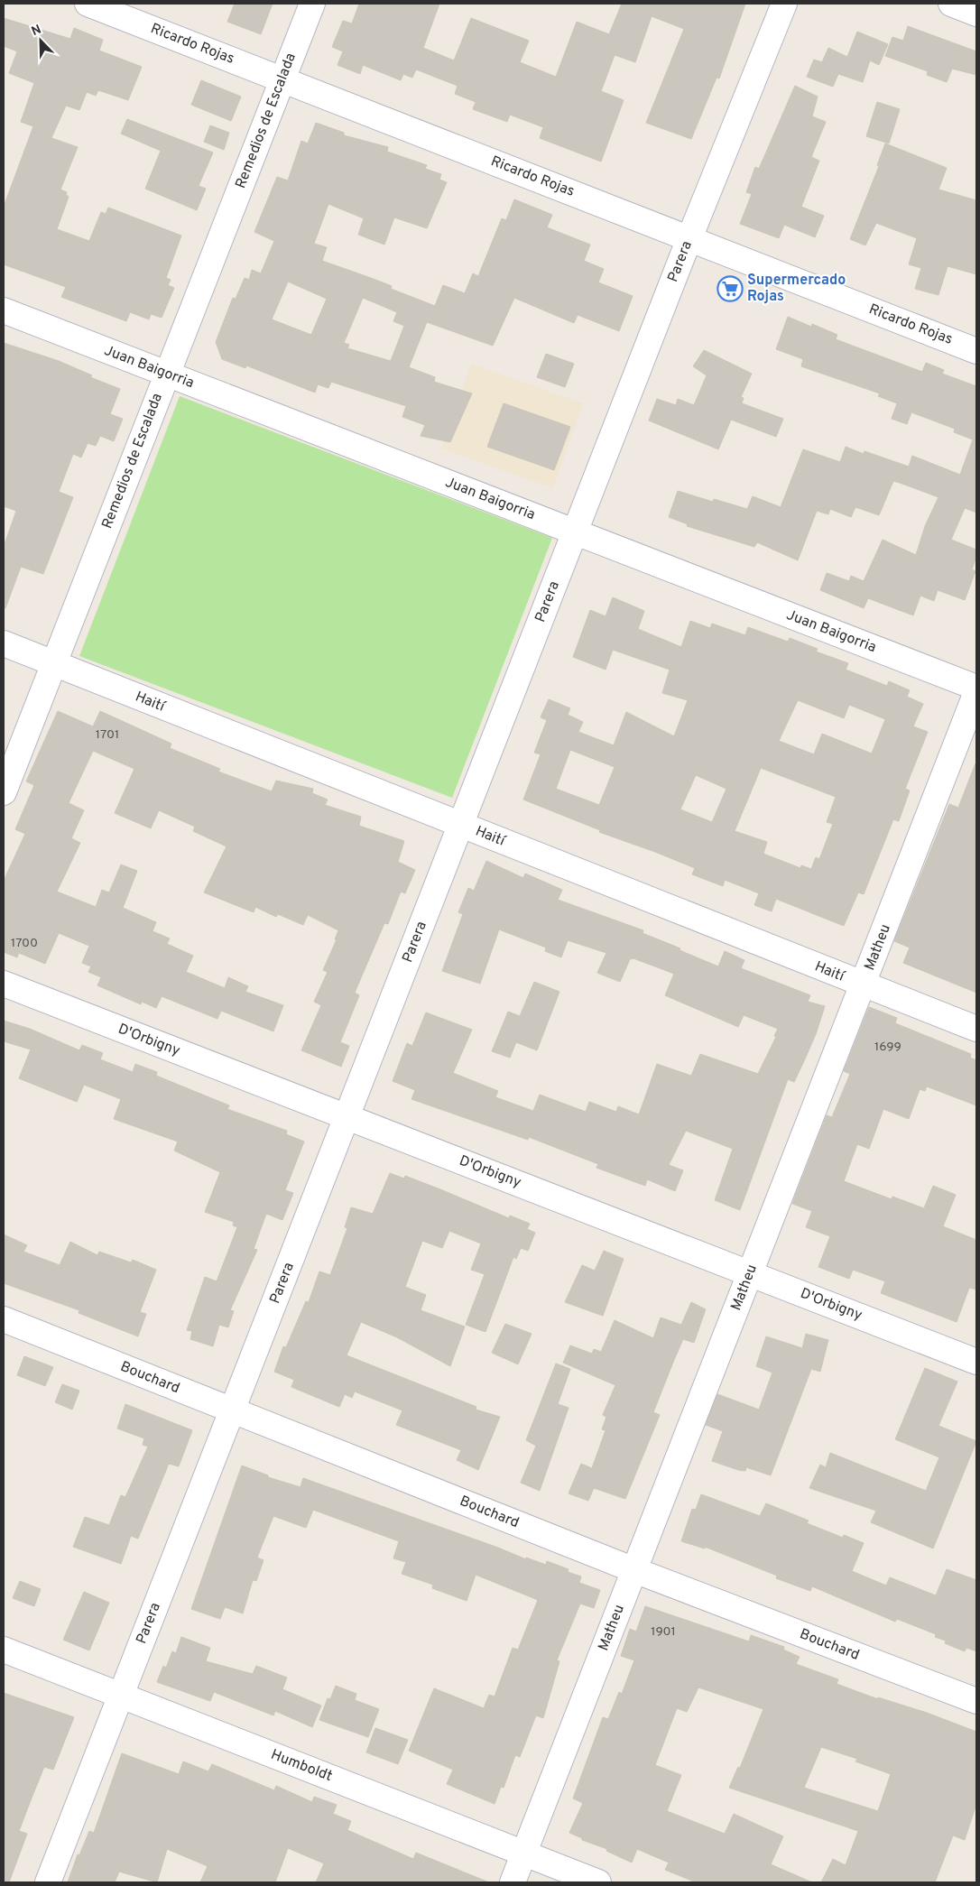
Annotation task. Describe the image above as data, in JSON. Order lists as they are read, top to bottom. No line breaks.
{"streets":{"street":["Ricardo Rojas","Remedios de Escalada","Parera","Juan Baigorria","Haití","Matheu","D'Orbigny","Bouchard","Humboldt"]},"crossings":[["Ricardo Rojas","Remedios de Escalada"],["Ricardo Rojas","Parera"],["Remedios de Escalada","Juan Baigorria"],["Remedios de Escalada","Haití"],["Parera","Juan Baigorria"],["Parera","Haití"],["Parera","D'Orbigny"],["Parera","Bouchard"],["Parera","Humboldt"],["Haití","Matheu"],["Matheu","D'Orbigny"],["Matheu","Bouchard"],["Matheu","Humboldt"]],"places":{"supermarket":["Supermercado Rojas"]},"house_numbers":["1701","1700","1699","1901"],"north":"top left"}
